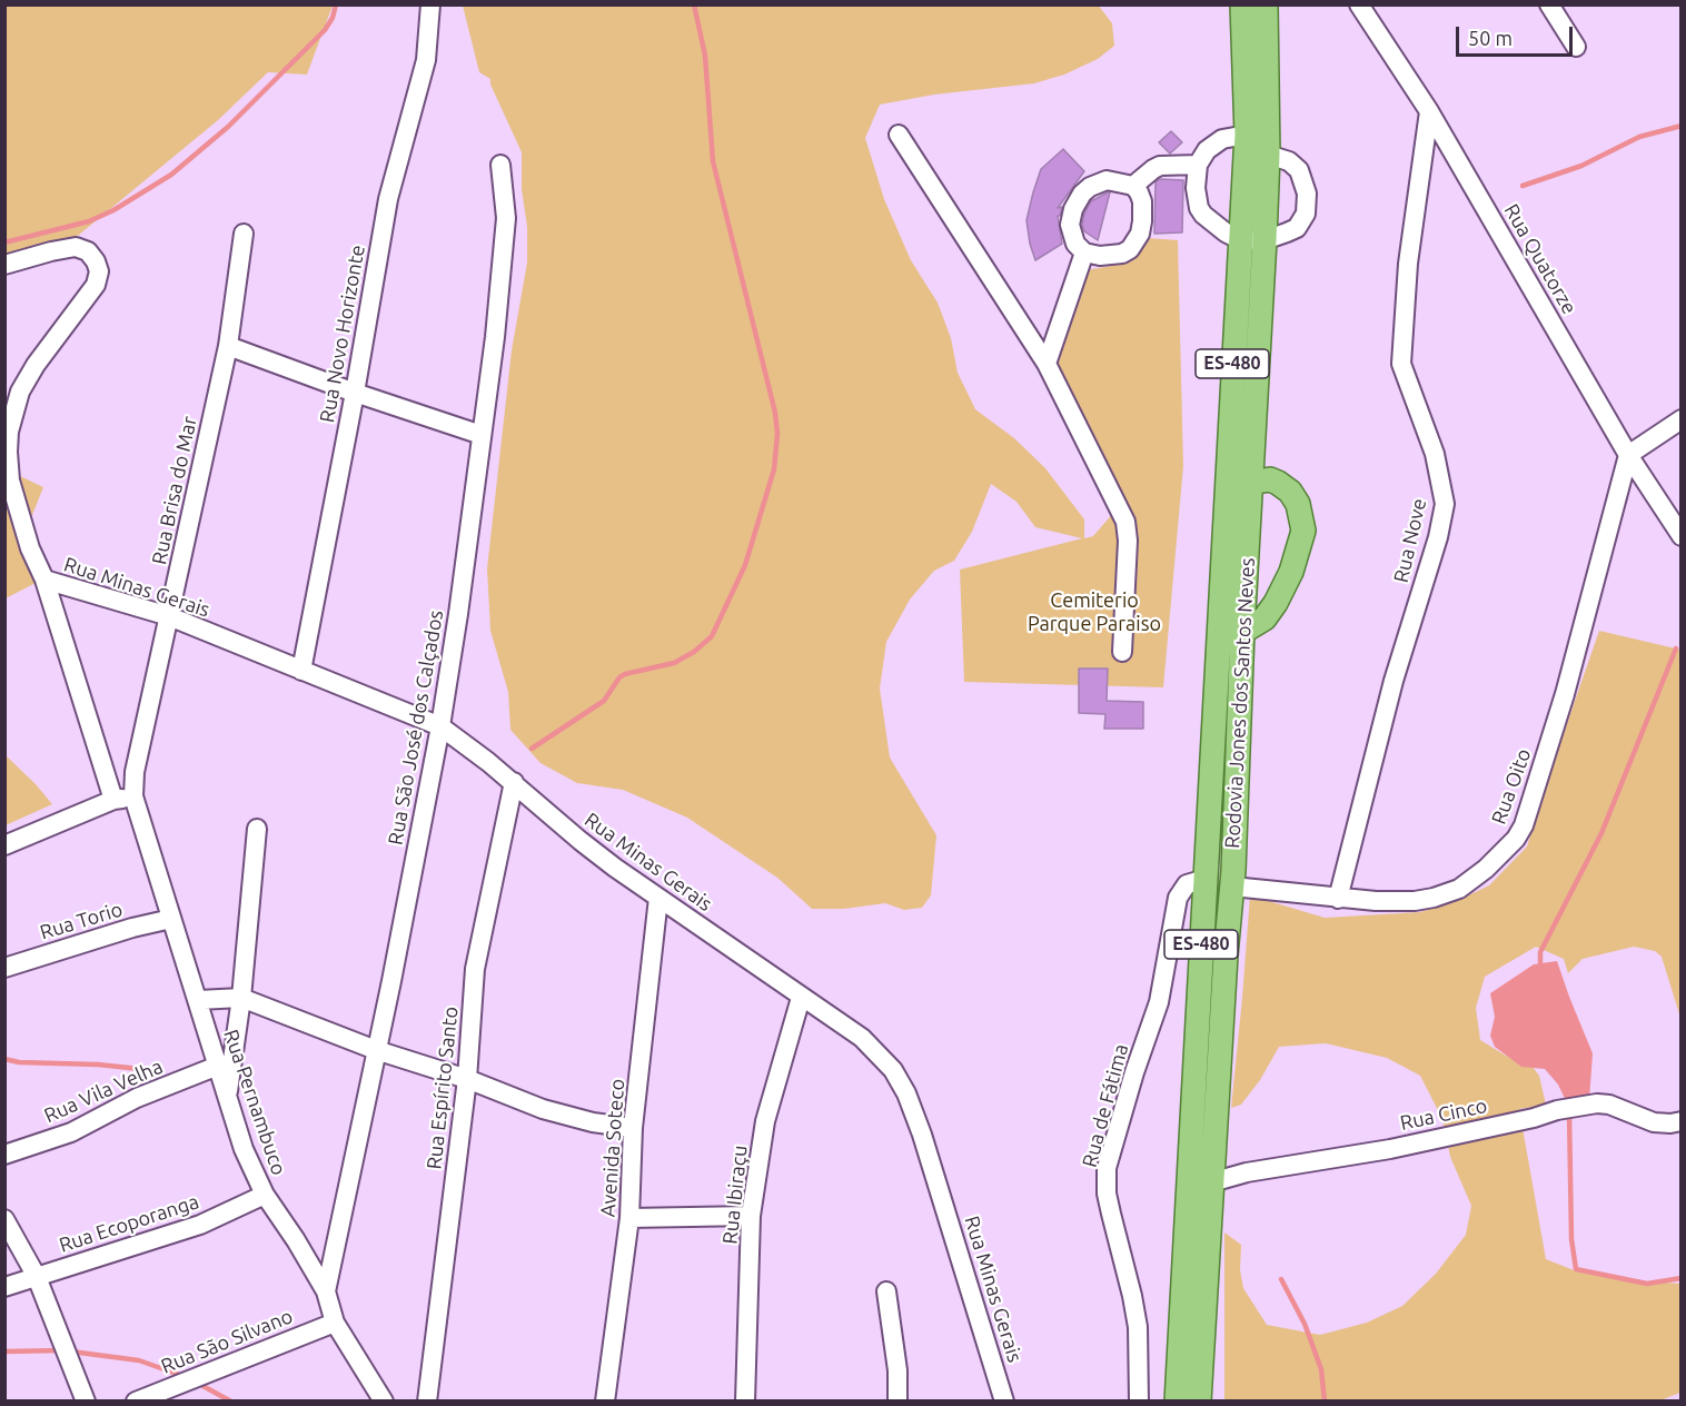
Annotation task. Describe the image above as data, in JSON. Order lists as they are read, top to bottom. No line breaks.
{"streets":{"main road":["ES-480","Rodovia Jones dos Santos Neves"],"street":["Rua Quatorze","Rua Novo Horizonte","Rua Brisa do Mar","Rua Nove","Rua Minas Gerais","Rua São José dos Calçados","Rua Oito","Rua Torio","Rua Espírito Santo","Rua Vila Velha","Rua Pernambuco","Rua de Fátima","Rua Cinco","Avenida Soteco","Rua Ibiraçu","Rua Ecoporanga","Rua São Silvano"]},"crossings":[["Rua Quatorze","Rua Nove"],["Rua Quatorze","Rua Oito"],["Rua Novo Horizonte","Rua Minas Gerais"],["Rua Brisa do Mar","Rua Minas Gerais"],["Rua Brisa do Mar","Rua Pernambuco"],["Rua Nove","Rua Oito"],["Rua Minas Gerais","Rua São José dos Calçados"],["Rua Minas Gerais","Rua Espírito Santo"],["Rua Minas Gerais","Avenida Soteco"],["Rua Minas Gerais","Rua Ibiraçu"],["Rodovia Jones dos Santos Neves","Rua Oito"],["Rodovia Jones dos Santos Neves","Rua de Fátima"],["Rodovia Jones dos Santos Neves","Rua Cinco"],["Rua São José dos Calçados","Rua Pernambuco"],["Rua Torio","Rua Pernambuco"],["Rua Vila Velha","Rua Pernambuco"],["Rua Pernambuco","Rua Ecoporanga"],["Rua Pernambuco","Rua São Silvano"]],"parks":["Cemiterio Parque Paraiso"],"scale_bar":"50 m"}
